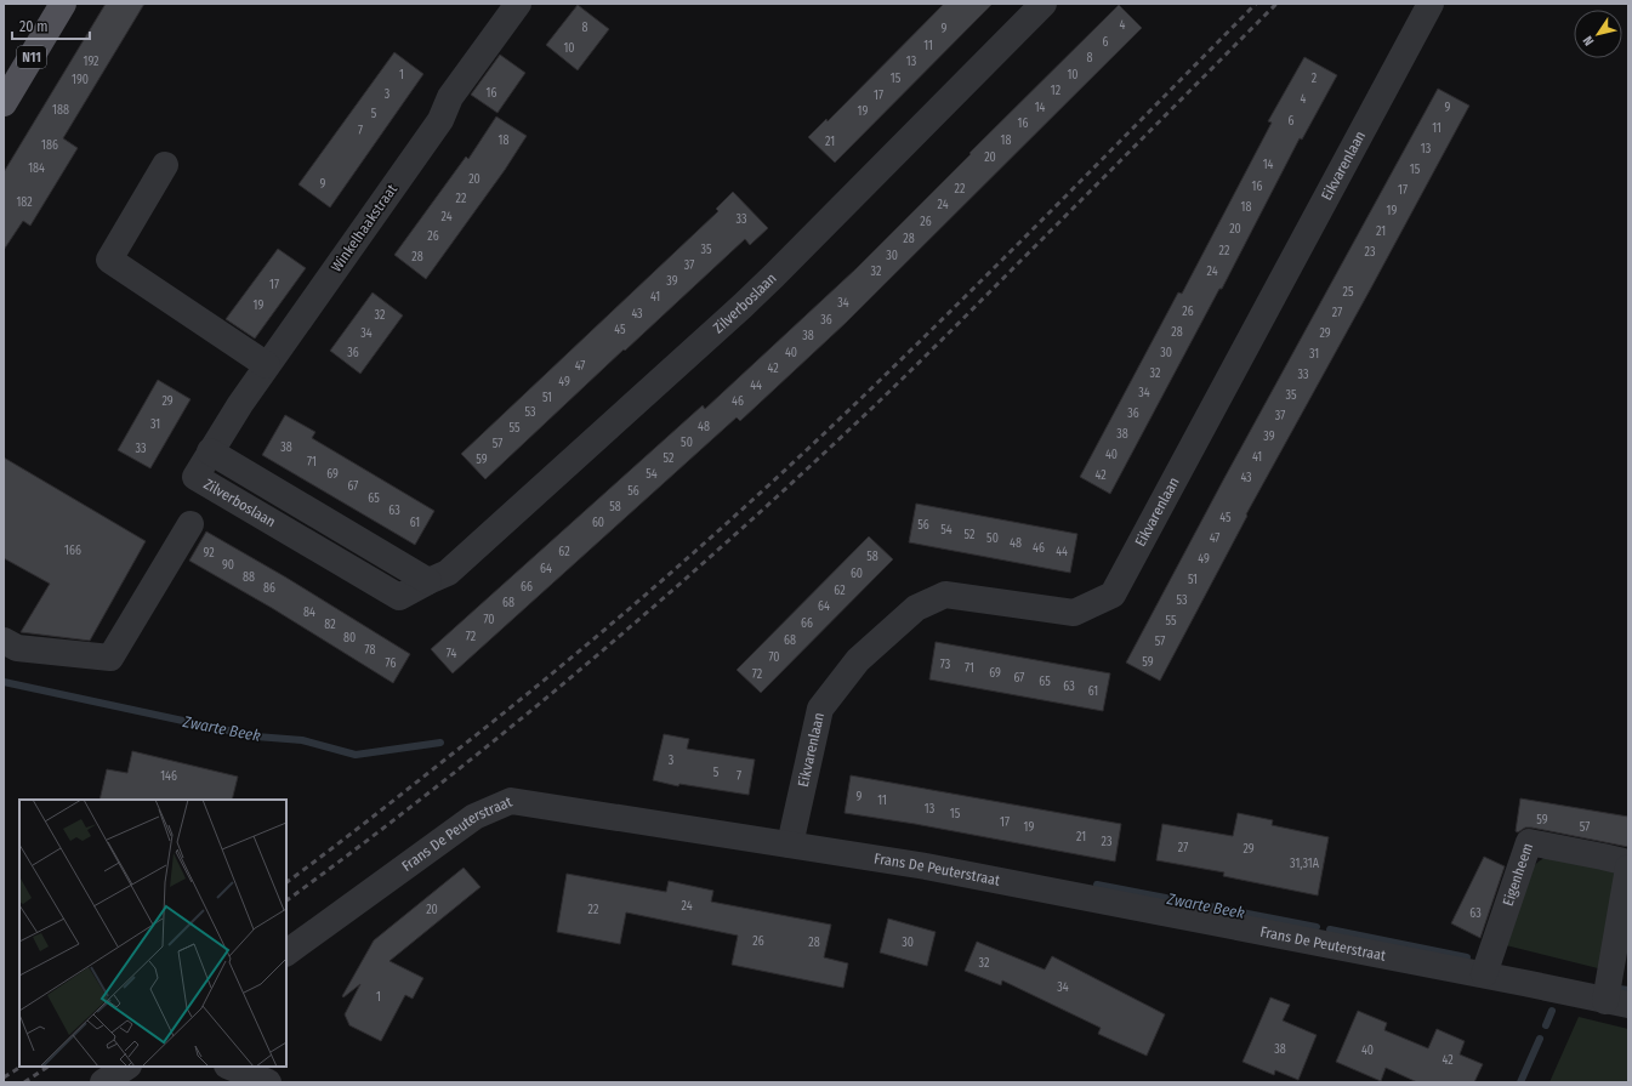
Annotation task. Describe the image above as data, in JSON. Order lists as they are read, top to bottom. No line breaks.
{"streets":{"main road":["N11"],"street":["Eikvarenlaan","Winkelhaakstraat","Zilverboslaan","Frans De Peuterstraat","Eigenheem"]},"crossings":[["Eikvarenlaan","Frans De Peuterstraat"],["Winkelhaakstraat","Zilverboslaan"],["Frans De Peuterstraat","Eigenheem"]],"water":["Zwarte Beek"],"house_numbers":["4","8","9","6","11","10","8","192","13","1","10","15","2","190","12","16","3","17","4","14","9","188","19","5","6","16","11","7","18","18","21","186","13","20","14","184","15","20","9","16","22","17","22","182","24","18","19","24","33","26","20","21","26","28","35","22","23","30","28","37","32","24","39","17","25","41","34","19","26","27","43","32","36","45","28","34","29","38","36","40","30","31","47","42","32","33","49","44","34","35","51","29","46","53","36","37","31","48","55","38","39","50","57","38","33","40","41","52","59","71","69","54","42","43","67","56","65","58","63","45","61","60","56","54","52","50","47","48","46","166","62","44","92","58","49","90","64","60","88","51","66","86","62","53","68","64","84","70","55","66","82","72","80","68","57","78","74","70","59","76","73","71","69","72","67","65","63","61","3","5","146","7","9","11","13","15","59","17","19","57","21","23","27","29","31,31A","24","20","22","63","26","28","30","32","34","1","38","40","42"],"scale_bar":"20 m","north":"bottom left"}
